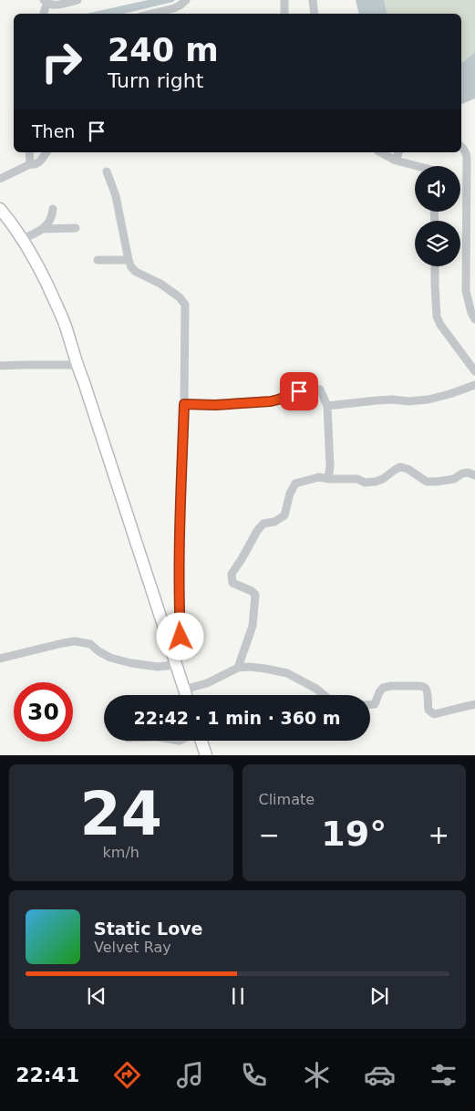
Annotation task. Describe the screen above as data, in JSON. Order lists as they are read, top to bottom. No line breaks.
{"page":{"turn":["240 m","Turn right"],"then":"Then","limit":"30","trip":"22:42 · 1 min · 360 m","tile":[["24","km/h"],"Climate"],"heat":["−","19°","+"],"song":["Static Love","Velvet Ray"],"tabs":"22:41"}}
